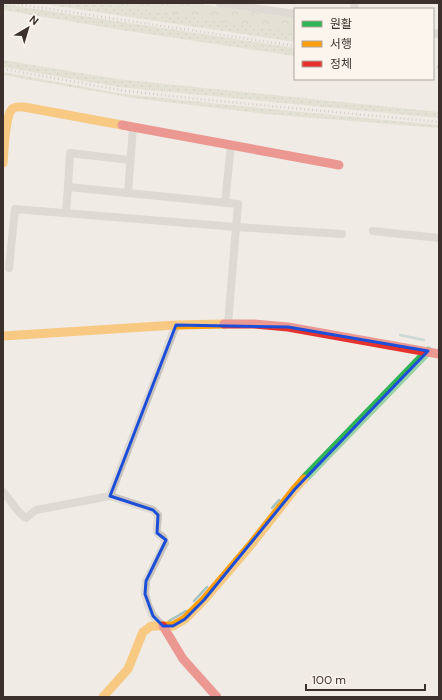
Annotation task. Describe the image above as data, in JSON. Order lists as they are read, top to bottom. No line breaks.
{"legend":["원활","서행","정체"],"scale_bar":"100 m","north":"top right"}
